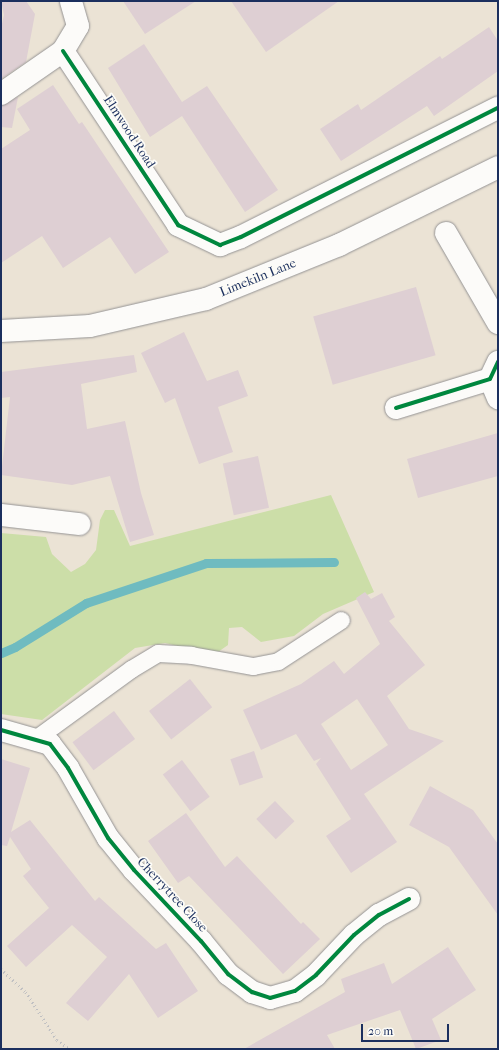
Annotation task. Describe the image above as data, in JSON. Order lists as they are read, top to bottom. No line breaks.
{"streets":{"street":["Elmwood Road","Limekiln Lane","Cherrytree Close"]},"scale_bar":"20 m"}
